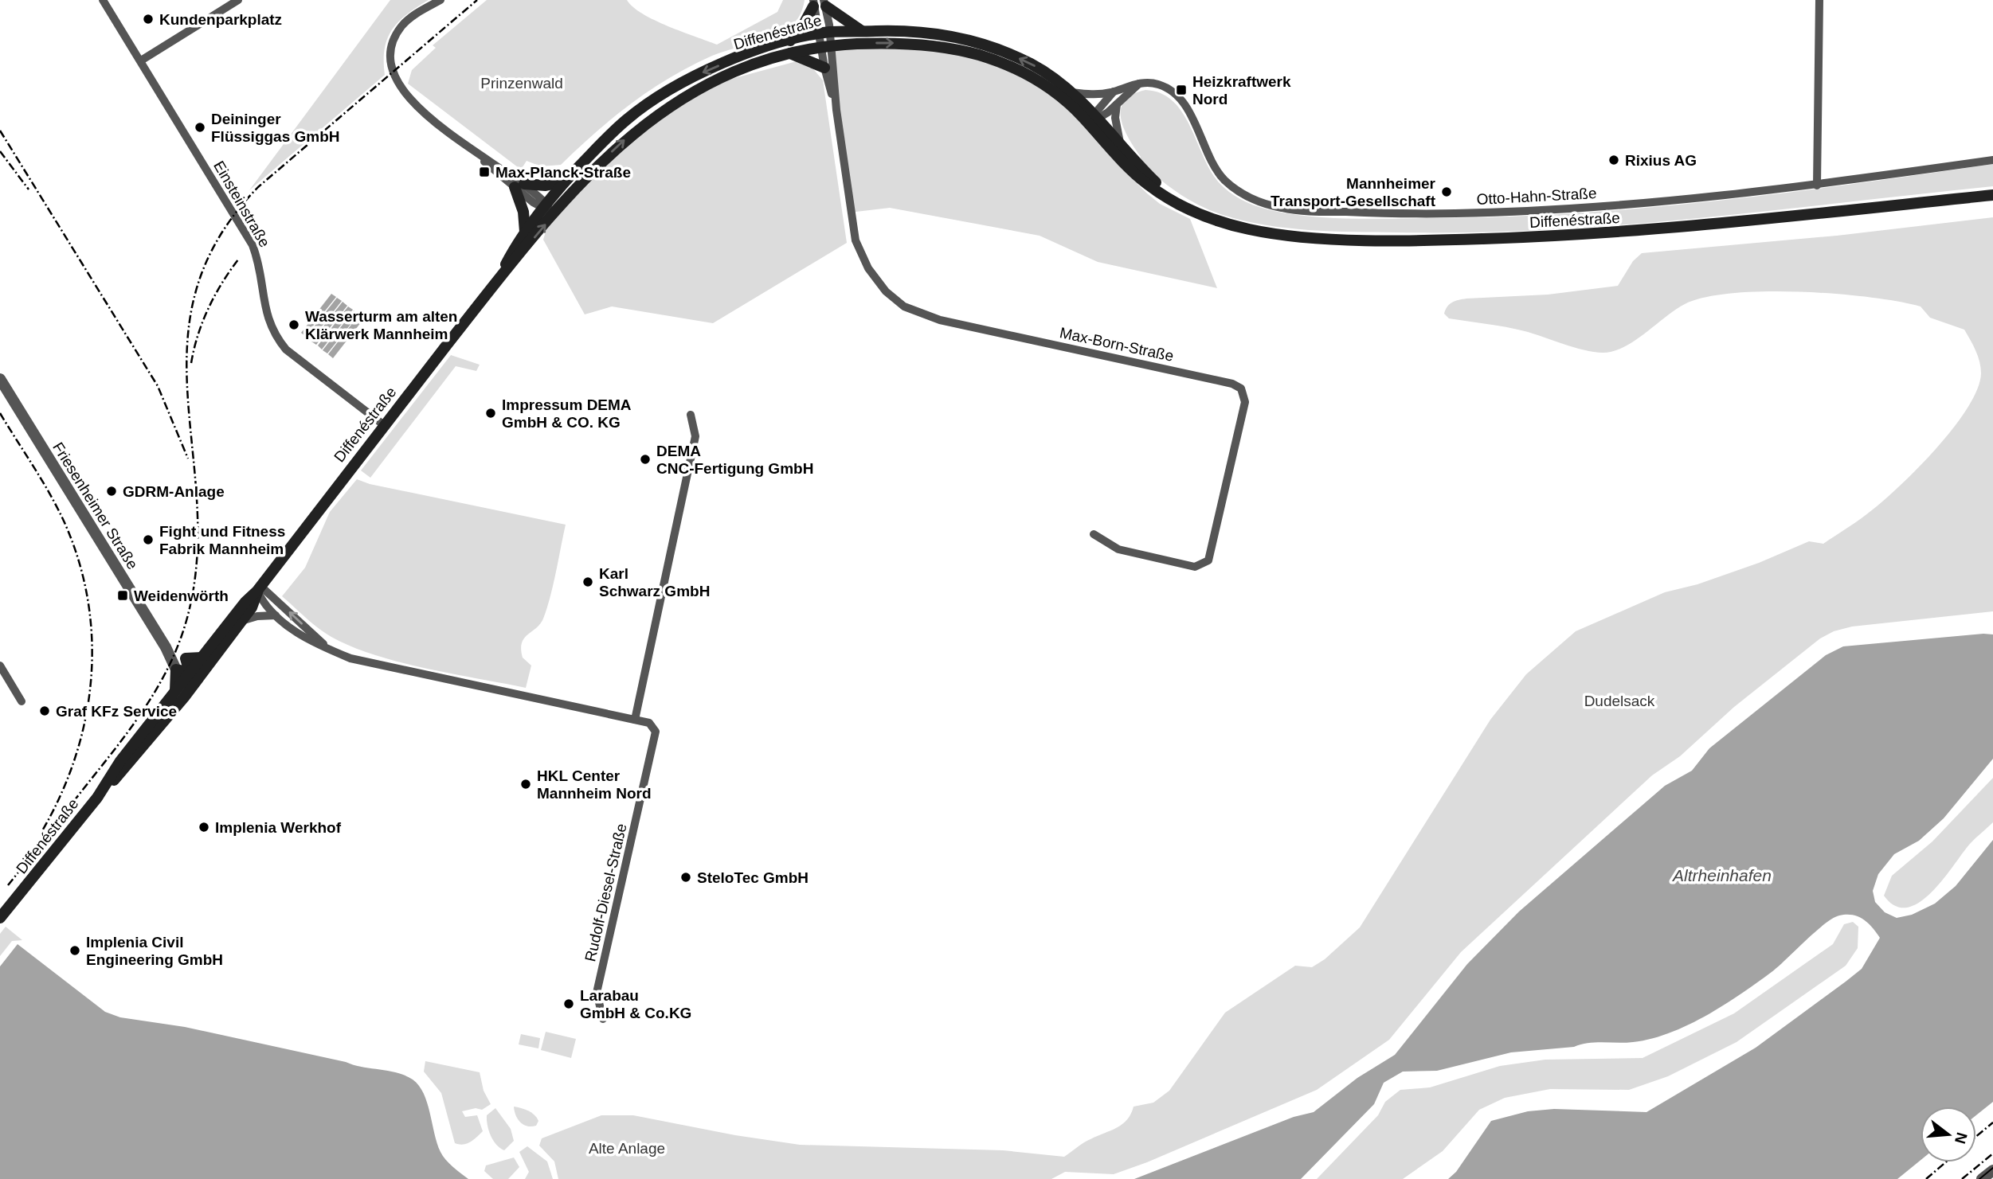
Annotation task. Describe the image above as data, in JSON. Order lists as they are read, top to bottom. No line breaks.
{"streets":{"main road":["Diffenéstraße"],"street":["Otto-Hahn-Straße","Einsteinstraße","Max-Born-Straße","Friesenheimer Straße","Rudolf-Diesel-Straße"]},"crossings":[["Diffenéstraße","Otto-Hahn-Straße"],["Diffenéstraße","Einsteinstraße"],["Diffenéstraße","Max-Born-Straße"],["Diffenéstraße","Rudolf-Diesel-Straße"]],"water":["Altrheinhafen"],"parks":["Prinzenwald","Dudelsack","Alte Anlage"],"places":{"other":["Kundenparkplatz","Deininger Flüssiggas GmbH","Rixius AG","Mannheimer Transport-Gesellschaft","Wasserturm am alten Klärwerk Mannheim","Impressum DEMA GmbH & CO. KG","DEMA CNC-Fertigung GmbH","GDRM-Anlage","Fight und Fitness Fabrik Mannheim","Karl Schwarz GmbH","Graf KFz Service","HKL Center Mannheim Nord","Implenia Werkhof","SteloTec GmbH","Implenia Civil Engineering GmbH","Larabau GmbH & Co.KG"],"transit":["Heizkraftwerk Nord","Max-Planck-Straße","Weidenwörth"]},"north":"right"}
